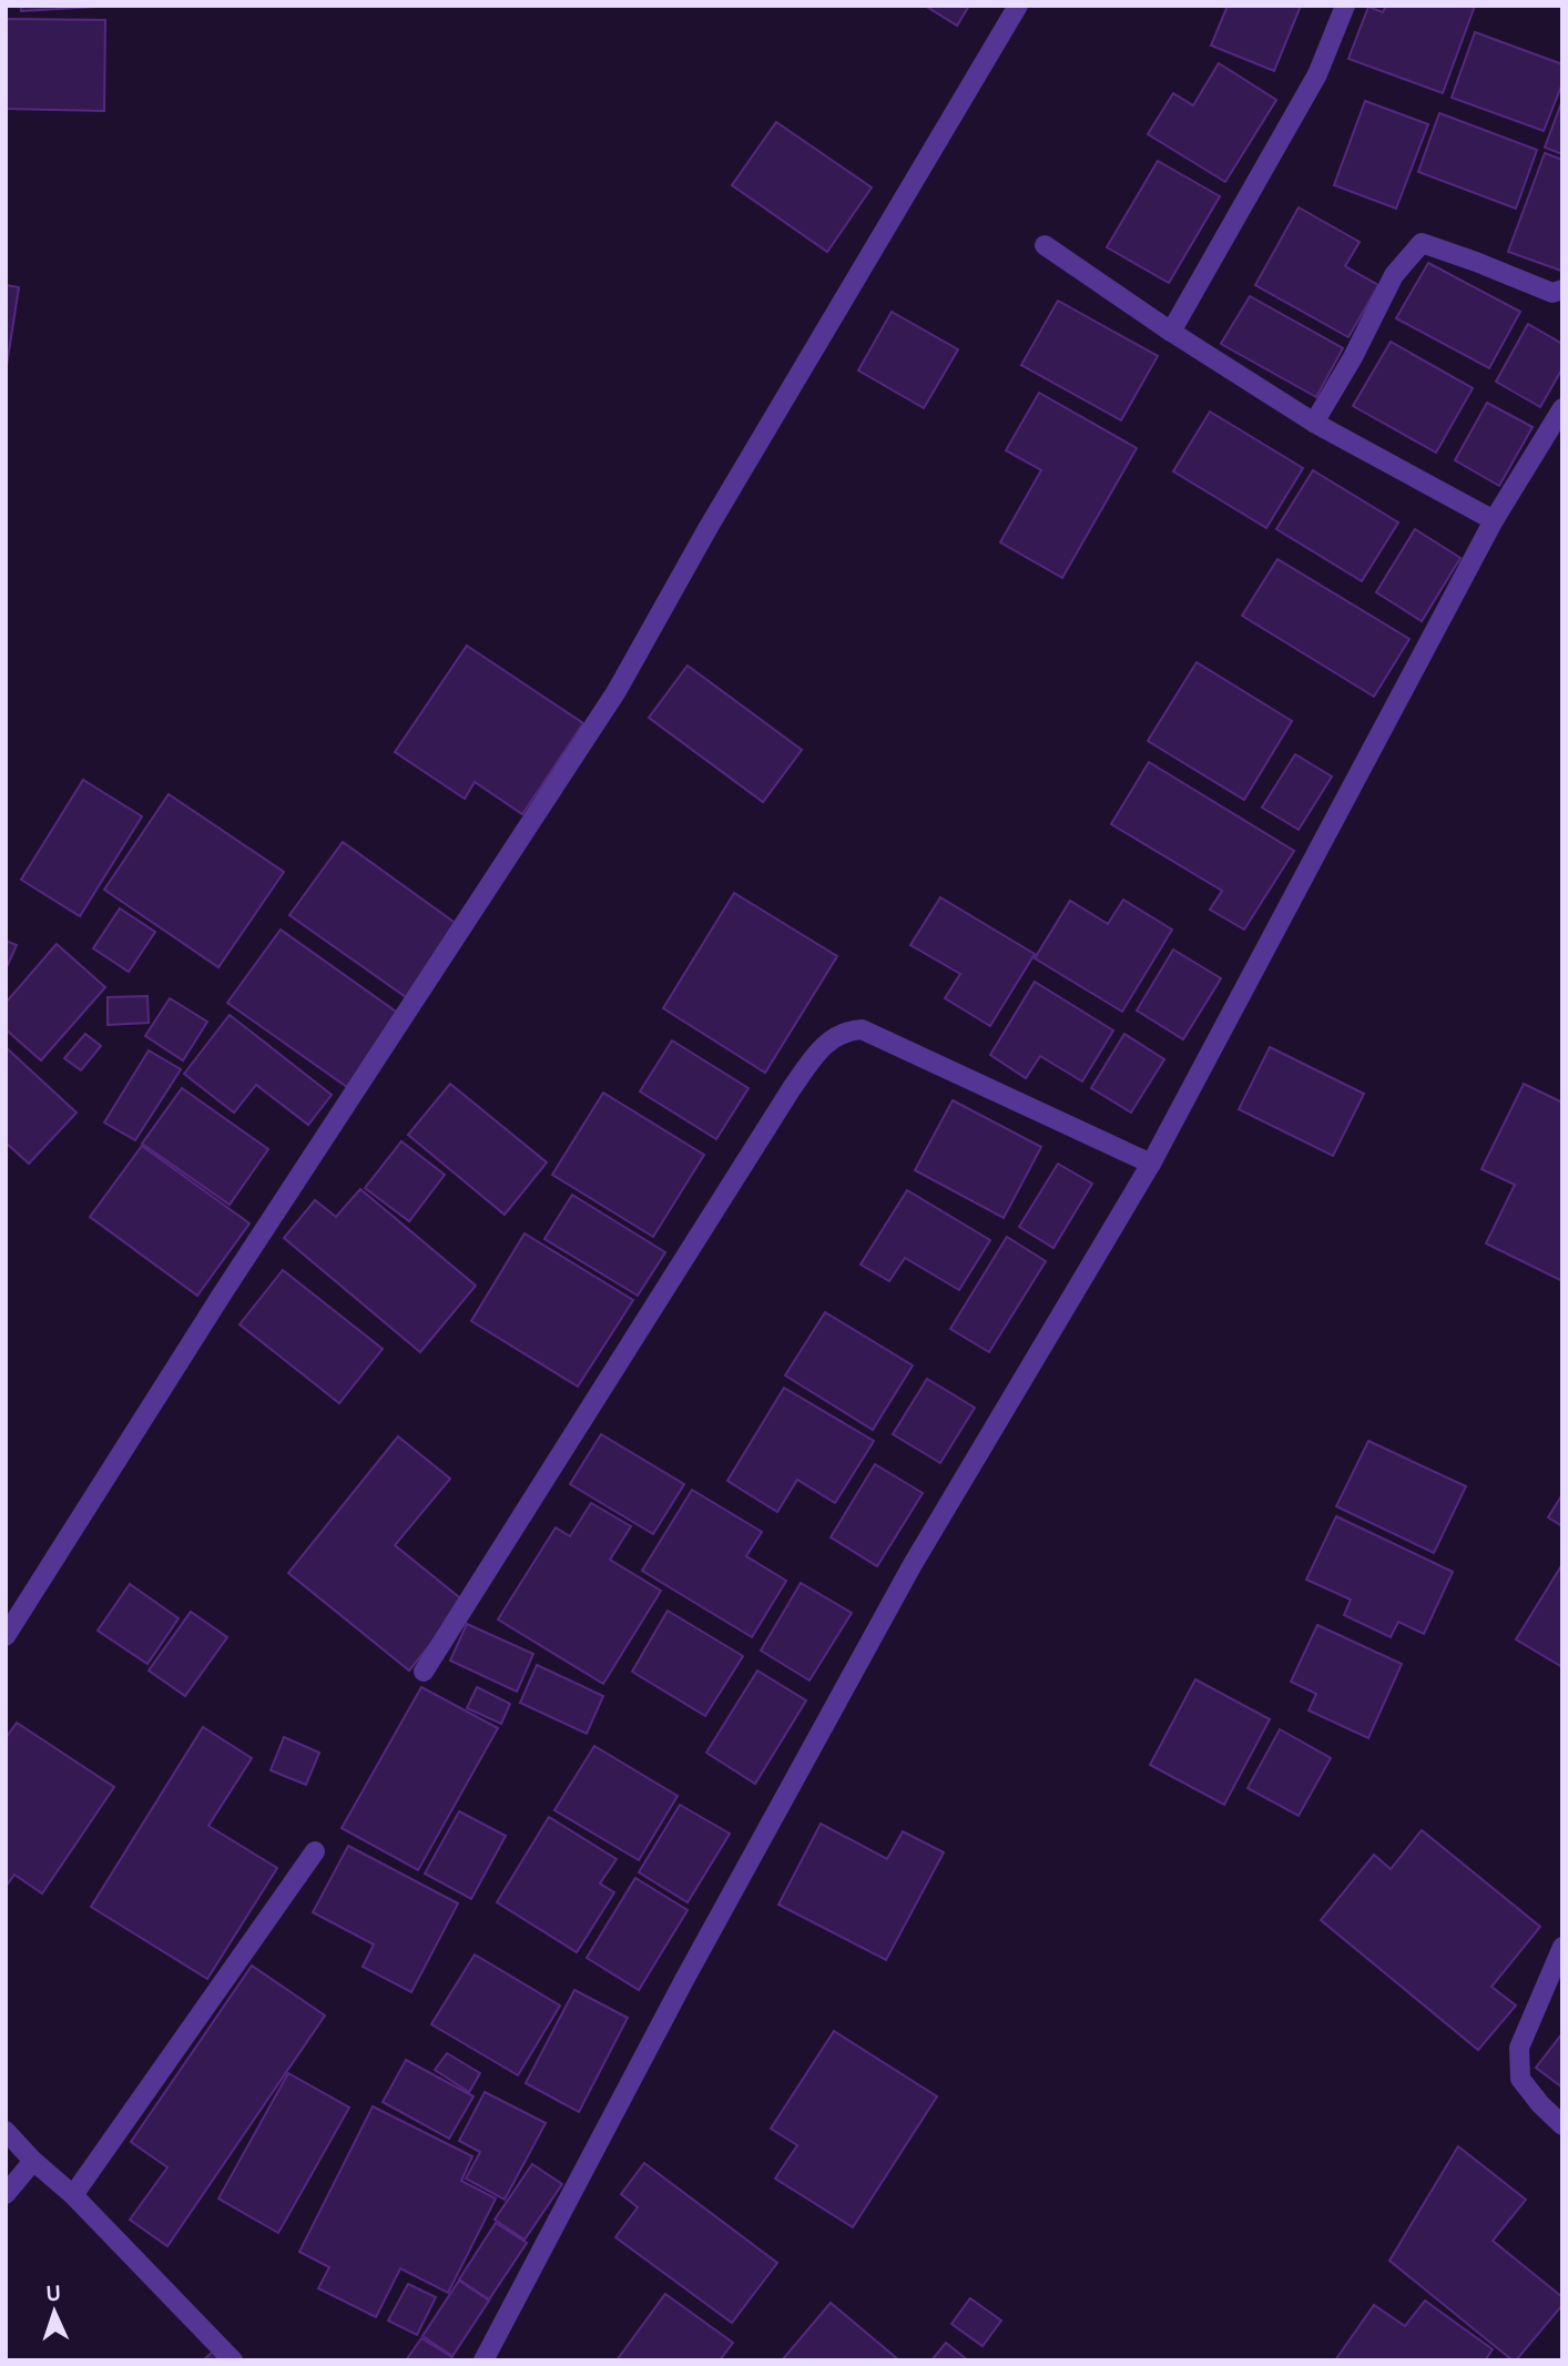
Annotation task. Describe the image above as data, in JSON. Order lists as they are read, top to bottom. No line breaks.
{"north":"top"}
